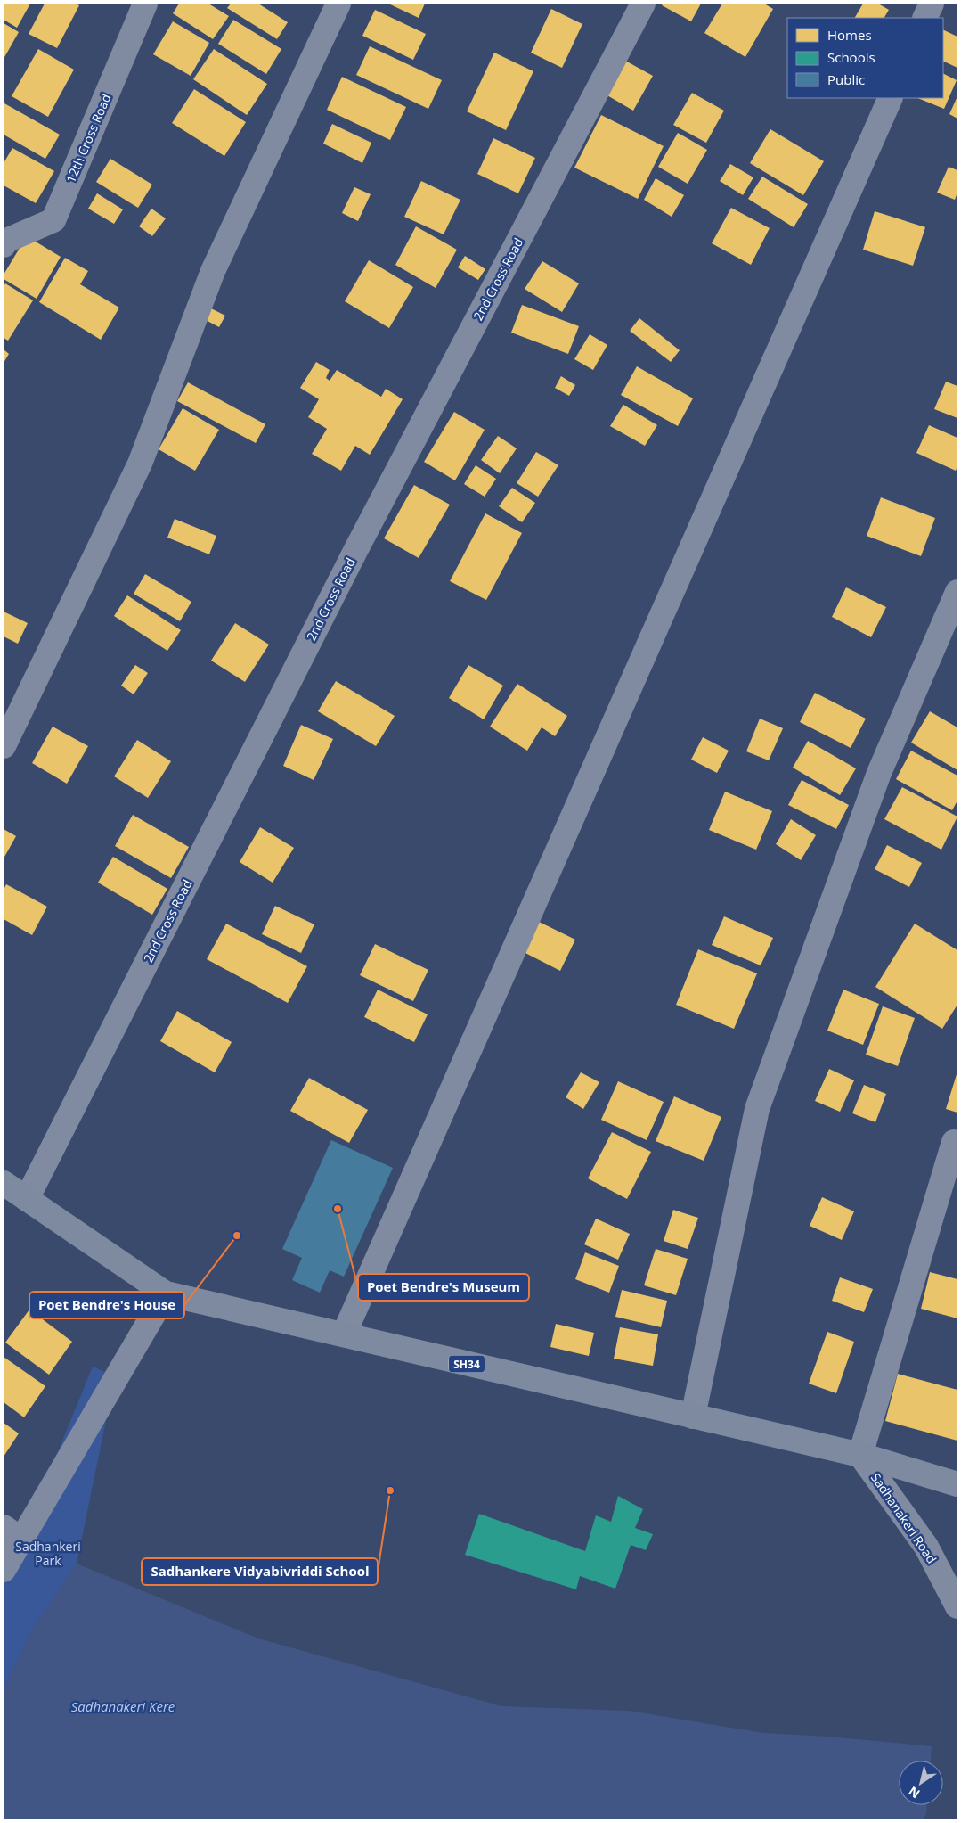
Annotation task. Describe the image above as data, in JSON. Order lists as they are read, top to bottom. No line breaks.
{"streets":{"main road":["SH34"],"street":["12th Cross Road","2nd Cross Road","Sadhanakeri Road"]},"crossings":[["2nd Cross Road","SH34"],["SH34","Sadhanakeri Road"]],"water":["Sadhanakeri Kere"],"parks":["Sadhankeri Park"],"places":["Poet Bendre's Museum","Poet Bendre's House","Sadhankere Vidyabivriddi School"],"legend":["Homes","Schools","Public"],"north":"bottom left"}
